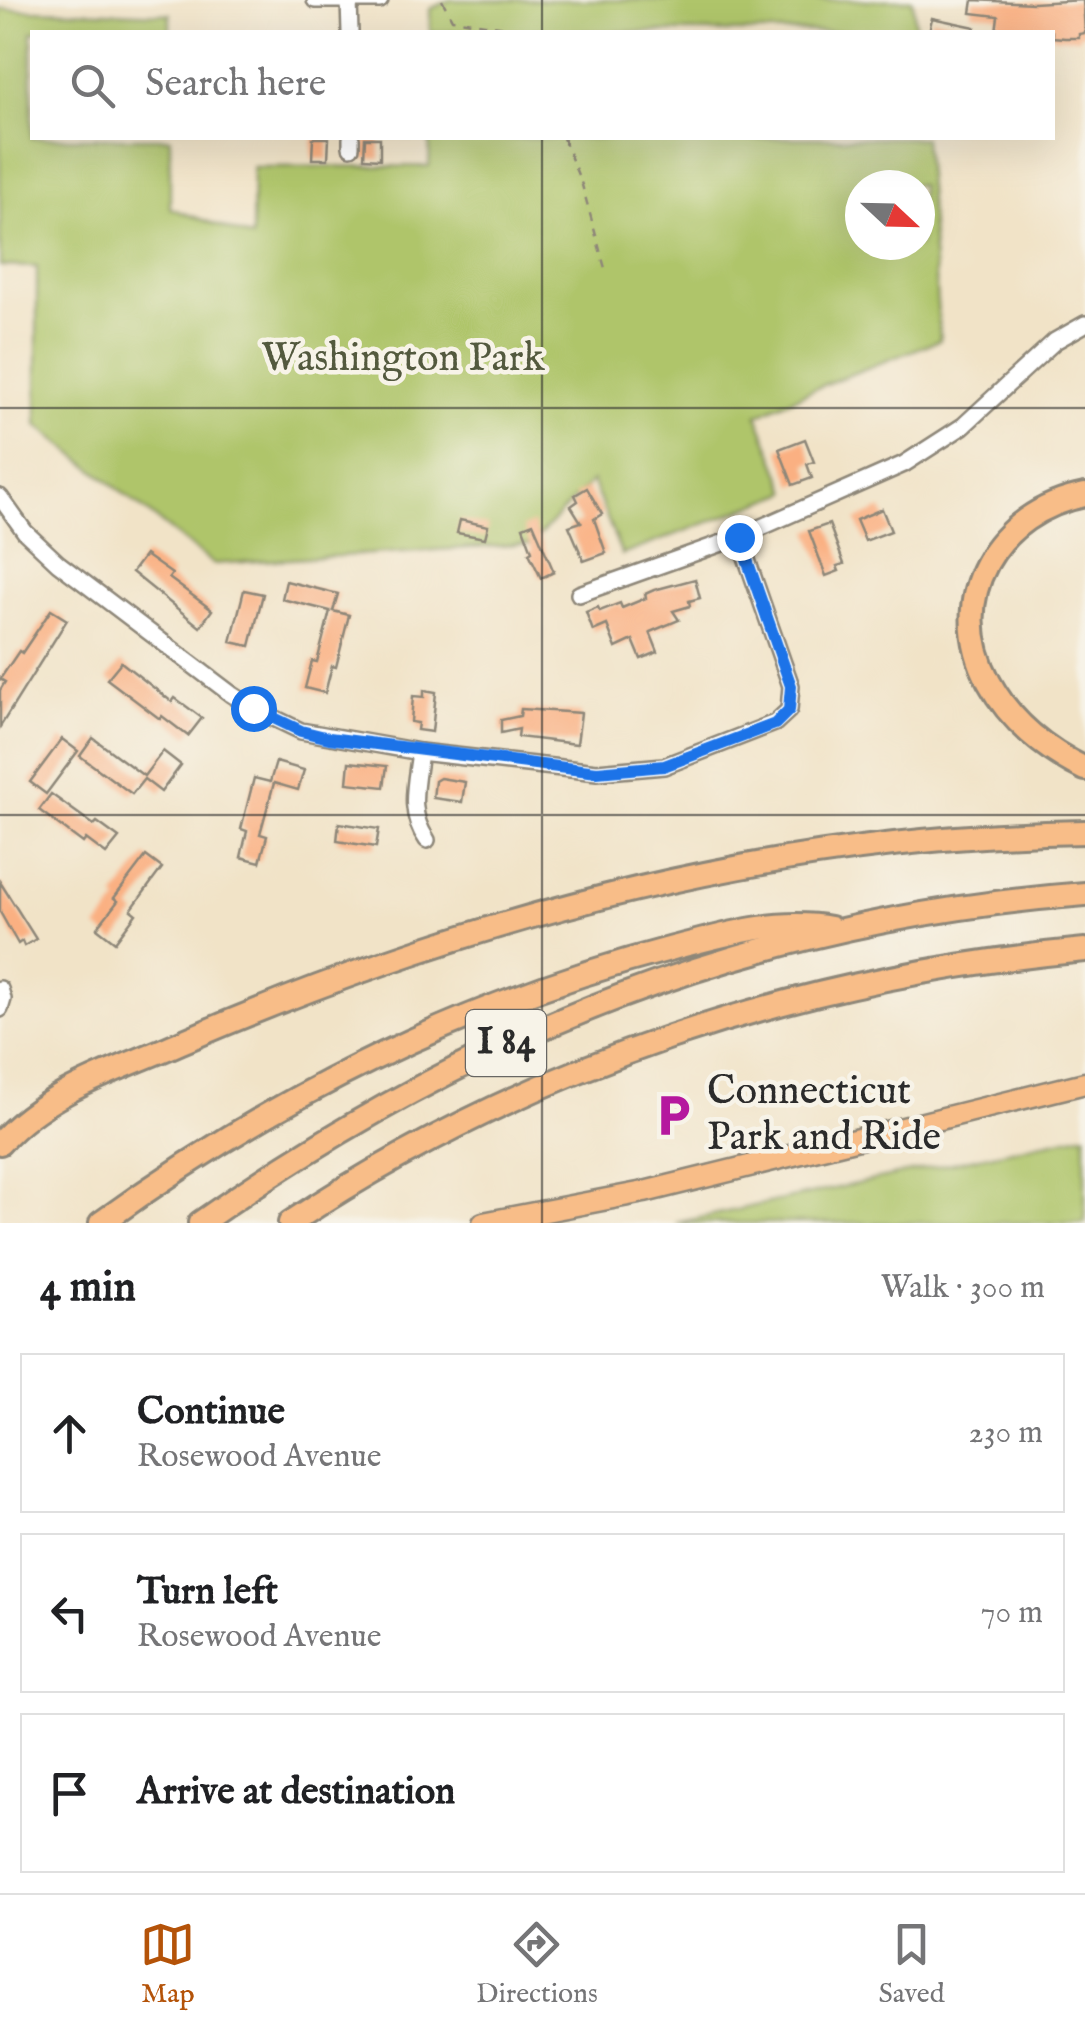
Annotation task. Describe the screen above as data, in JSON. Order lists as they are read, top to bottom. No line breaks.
{"streets":{"highway":["I 84"]},"parks":["Washington Park"],"places":{"parking":["Connecticut Park and Ride"]},"north":"right","page":{"search":"Search here","heading":["4 min","Walk · 300 m"],"list":[["Continue","Rosewood Avenue","230 m"],["Turn left","Rosewood Avenue","70 m"],"Arrive at destination"],"nav":["Map","Directions","Saved"]}}
